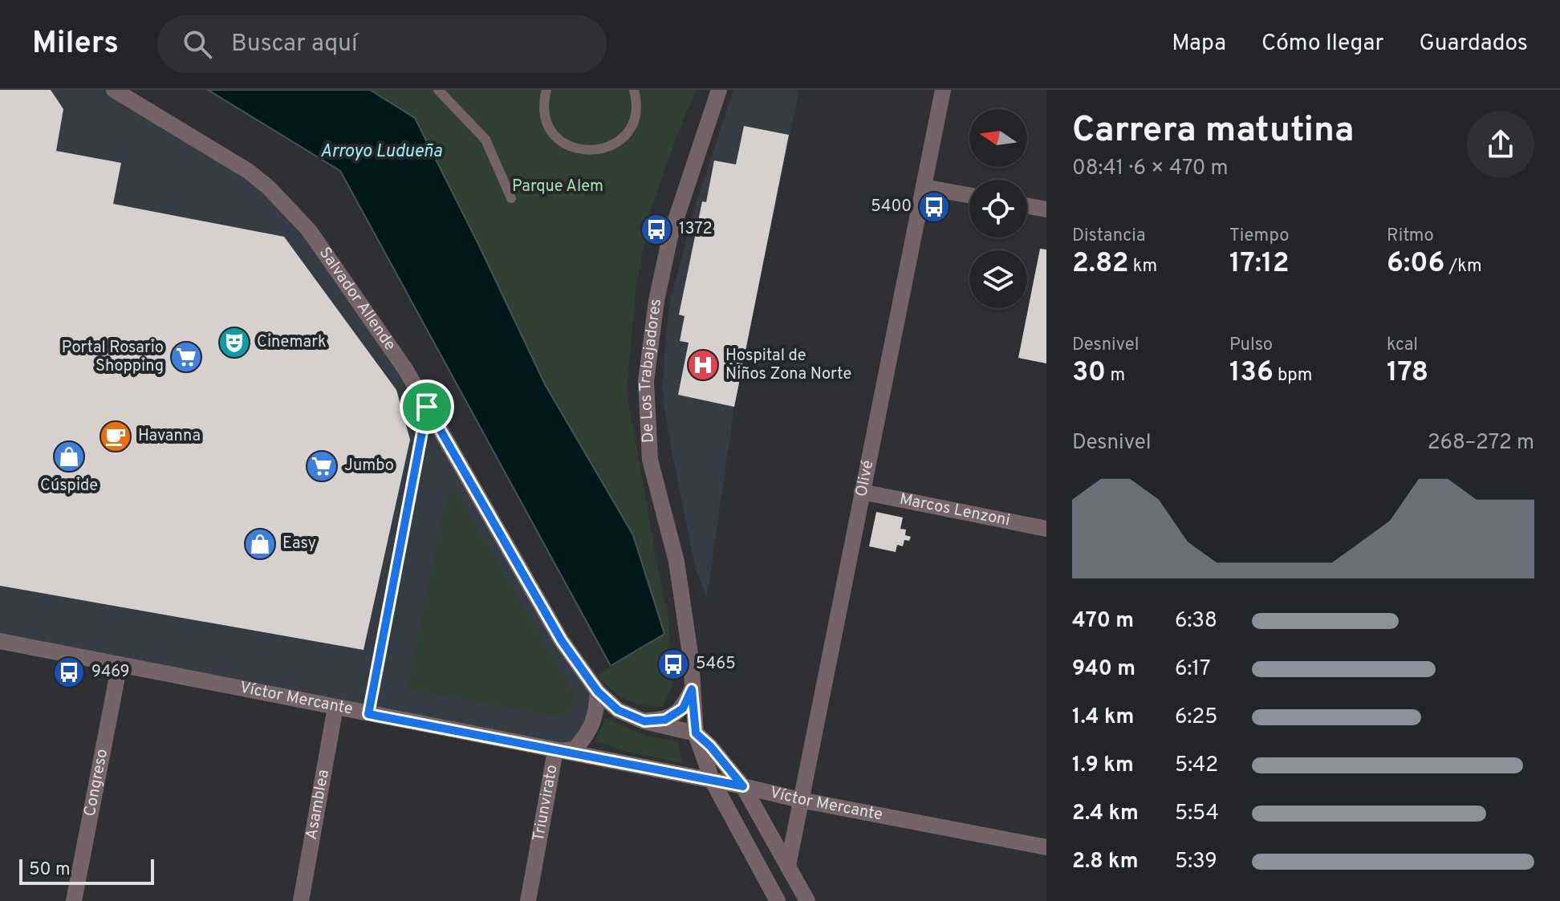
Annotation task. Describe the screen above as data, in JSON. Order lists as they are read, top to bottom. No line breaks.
{"streets":{"street":["Salvador Allende","De Los Trabajadores","Olivé","Marcos Lenzoni","Víctor Mercante","Congreso","Asamblea","Triunvirato"]},"crossings":[["Salvador Allende","De Los Trabajadores"],["Salvador Allende","Olivé"],["Salvador Allende","Víctor Mercante"],["Salvador Allende","Triunvirato"],["De Los Trabajadores","Víctor Mercante"],["Olivé","Marcos Lenzoni"],["Olivé","Víctor Mercante"],["Víctor Mercante","Congreso"],["Víctor Mercante","Asamblea"],["Víctor Mercante","Triunvirato"]],"water":["Arroyo Ludueña"],"parks":["Parque Alem"],"places":{"bus stop":["5400","1372","5465","9469"],"theatre":["Cinemark"],"supermarket":["Portal Rosario Shopping","Jumbo"],"hospital":["Hospital de Niños Zona Norte"],"cafe":["Havanna"],"shop":["Cúspide","Easy"]},"scale_bar":"50 m","north":"left","page":{"header":"Milers","search":"Buscar aquí","nav":["Mapa","Cómo llegar","Guardados"],"heading":["Carrera matutina","08:41 · 6 × 470 m"],"stats":[["Distancia","2.82 km"],["Tiempo","17:12"],["Ritmo","6:06 /km"],["Desnivel","30 m"],["Pulso","136 bpm"],["kcal","178"]],"chart":["Desnivel","268–272 m"],"list":[{"name":"470 m","note":"6:38"},{"name":"940 m","note":"6:17"},{"name":"1.4 km","note":"6:25"},{"name":"1.9 km","note":"5:42"},{"name":"2.4 km","note":"5:54"},{"name":"2.8 km","note":"5:39"}],"scale":"50 m"}}
